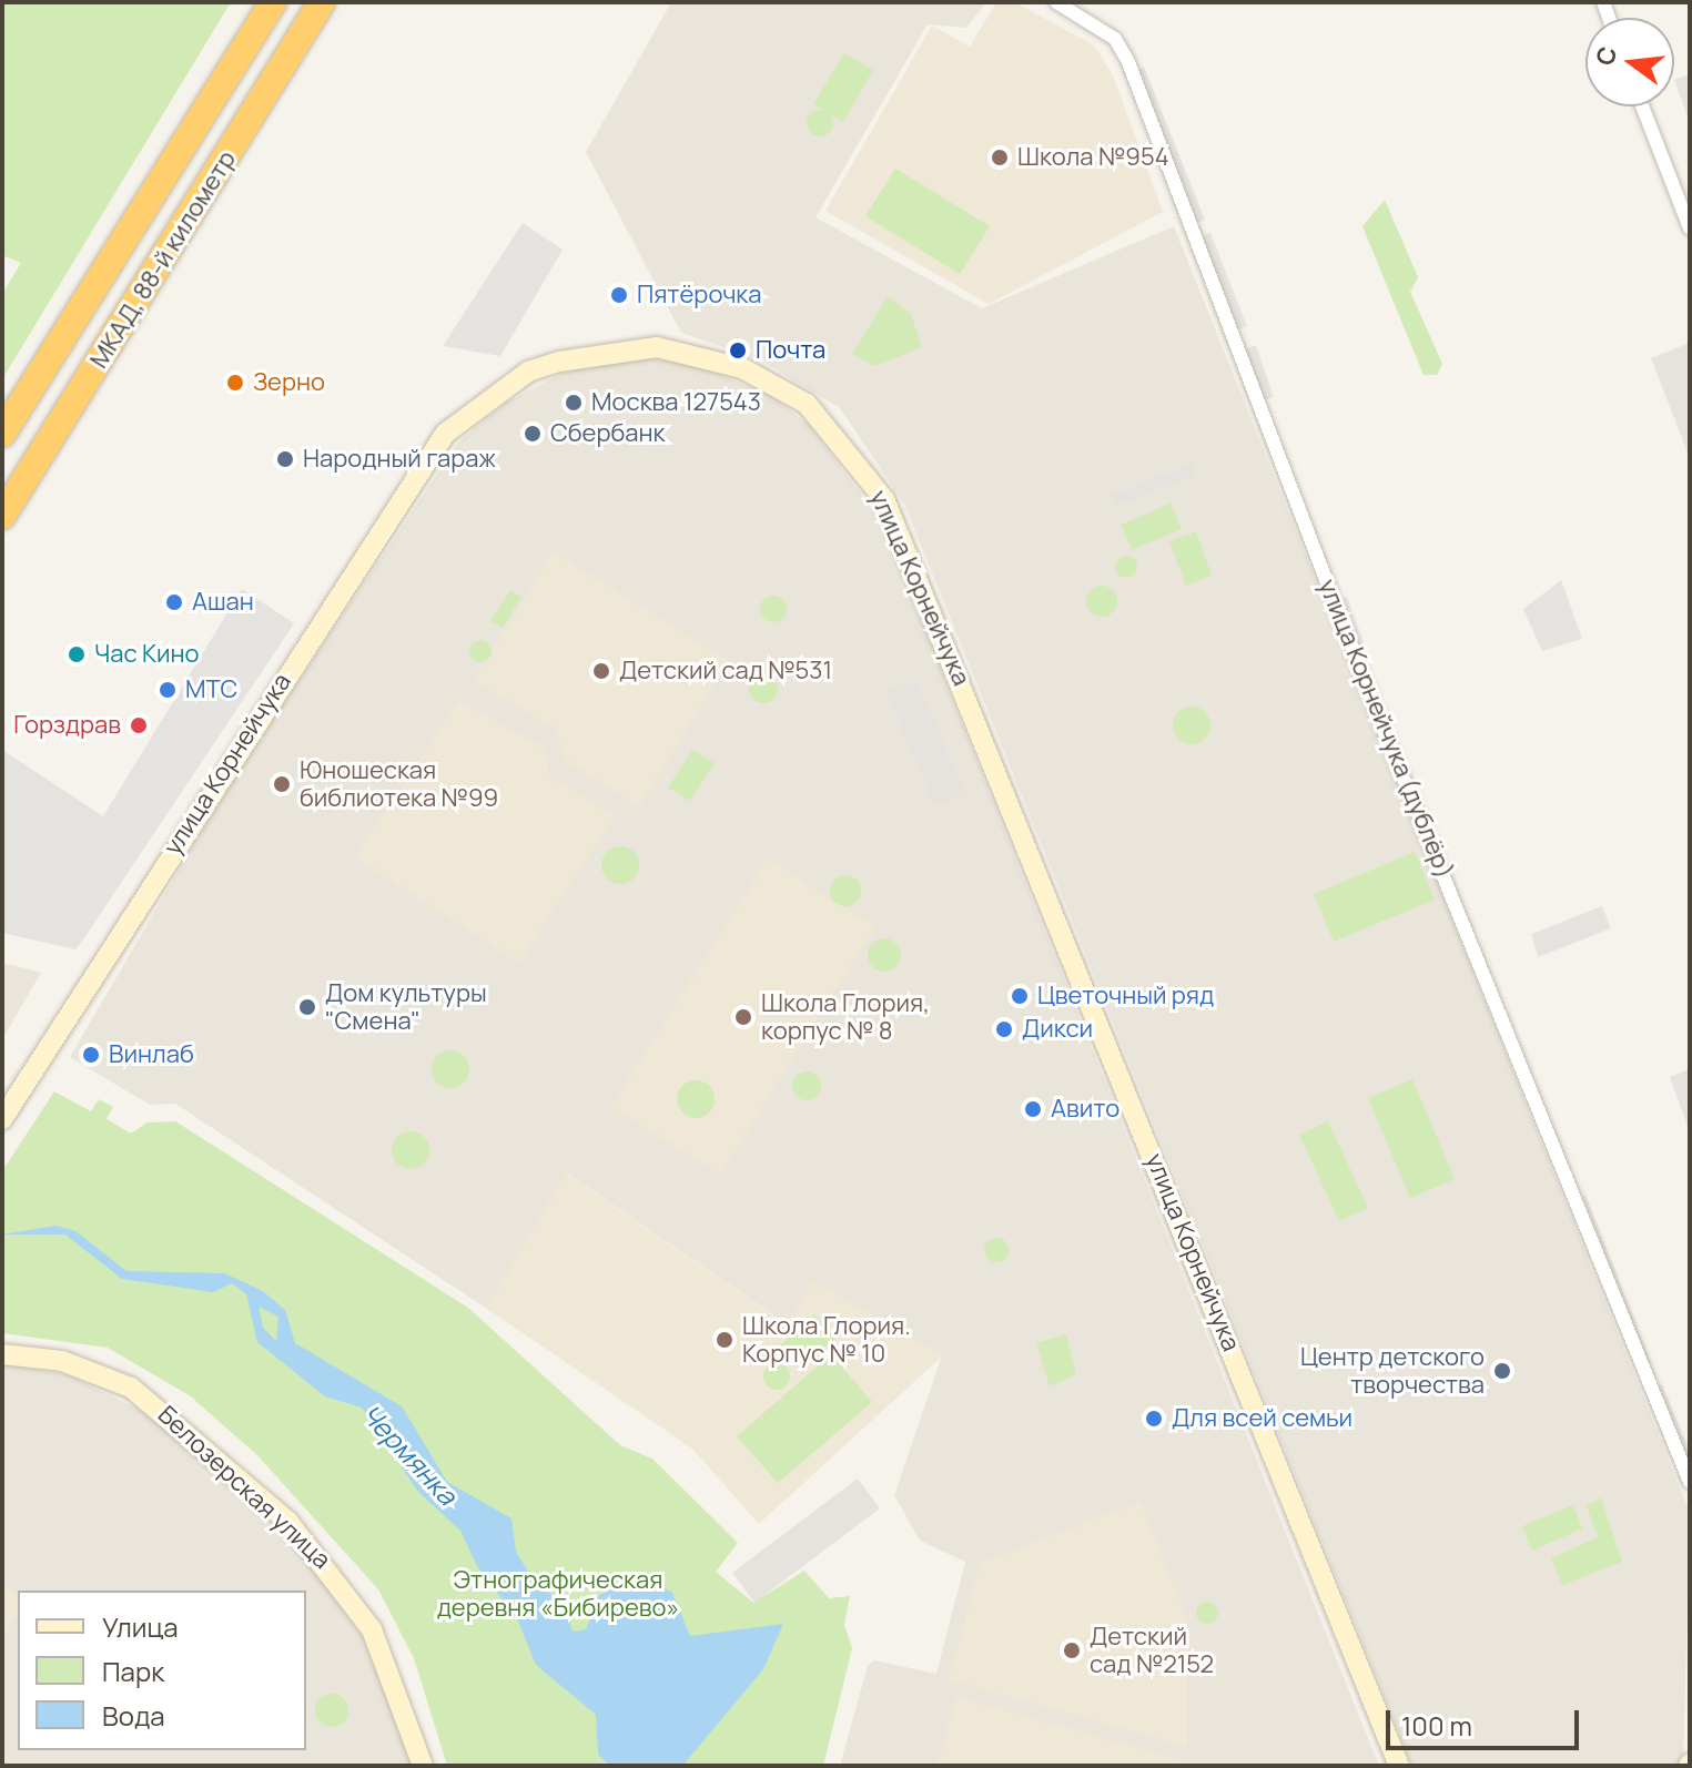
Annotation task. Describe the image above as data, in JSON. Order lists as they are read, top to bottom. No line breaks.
{"streets":{"highway":["МКАД, 88-й километр"],"street":["улица Корнейчука","улица Корнейчука (дублёр)","Белозерская улица"]},"water":["Чермянка"],"parks":["Этнографическая деревня «Бибирево»"],"places":["Школа №954","Пятёрочка","Почта","Зерно","Москва 127543","Сбербанк","Народный гараж","Ашан","Час Кино","Детский сад №531","МТС","Горздрав","Юношеская библиотека №99","Цветочный ряд","Дом культуры \"Смена\"","Школа Глория, корпус № 8","Дикси","Винлаб","Авито","Школа Глория. Корпус № 10","Центр детского творчества","Для всей семьи","Детский сад №2152"],"legend":["Улица","Парк","Вода"],"scale_bar":"100 m","north":"left"}
